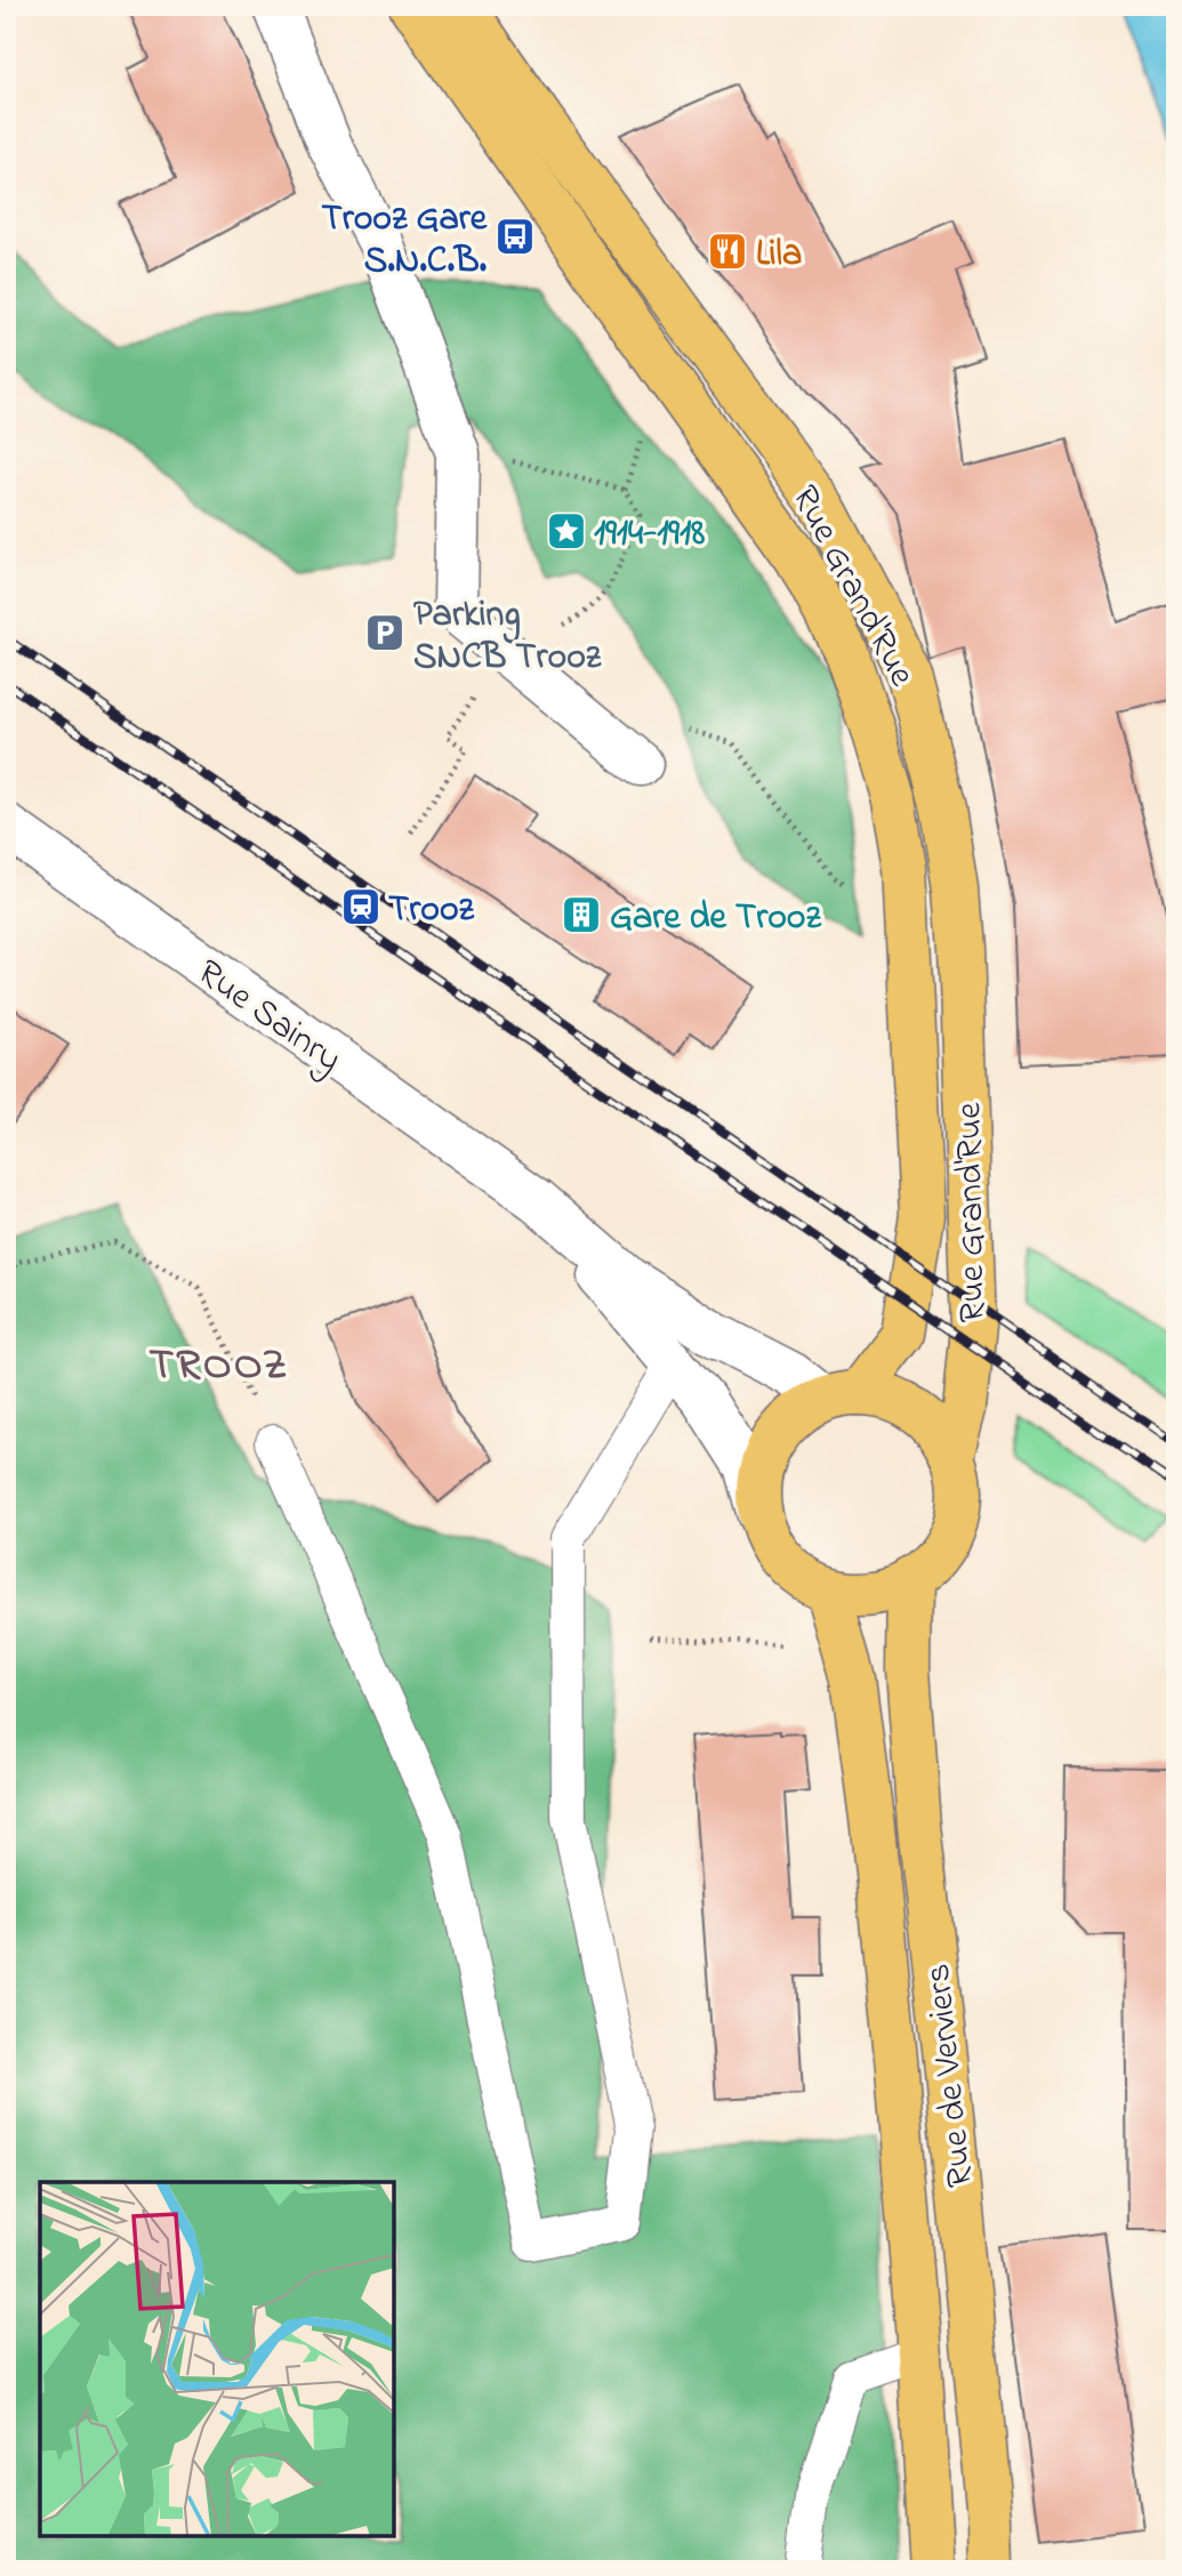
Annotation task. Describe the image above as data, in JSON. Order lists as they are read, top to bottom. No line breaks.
{"streets":{"main road":["Rue Grand'Rue","Rue de Verviers"],"street":["Rue Sainry"]},"crossings":[["Rue Grand'Rue","Rue Sainry"],["Rue Grand'Rue","Rue de Verviers"],["Rue Sainry","Rue de Verviers"]],"districts":["TROOZ"],"places":{"bus stop":["Trooz Gare S.N.C.B."],"restaurant":["Lila"],"place":["1914-1918"],"parking":["Parking SNCB Trooz"],"station":["Trooz"],"building":["Gare de Trooz"]}}
